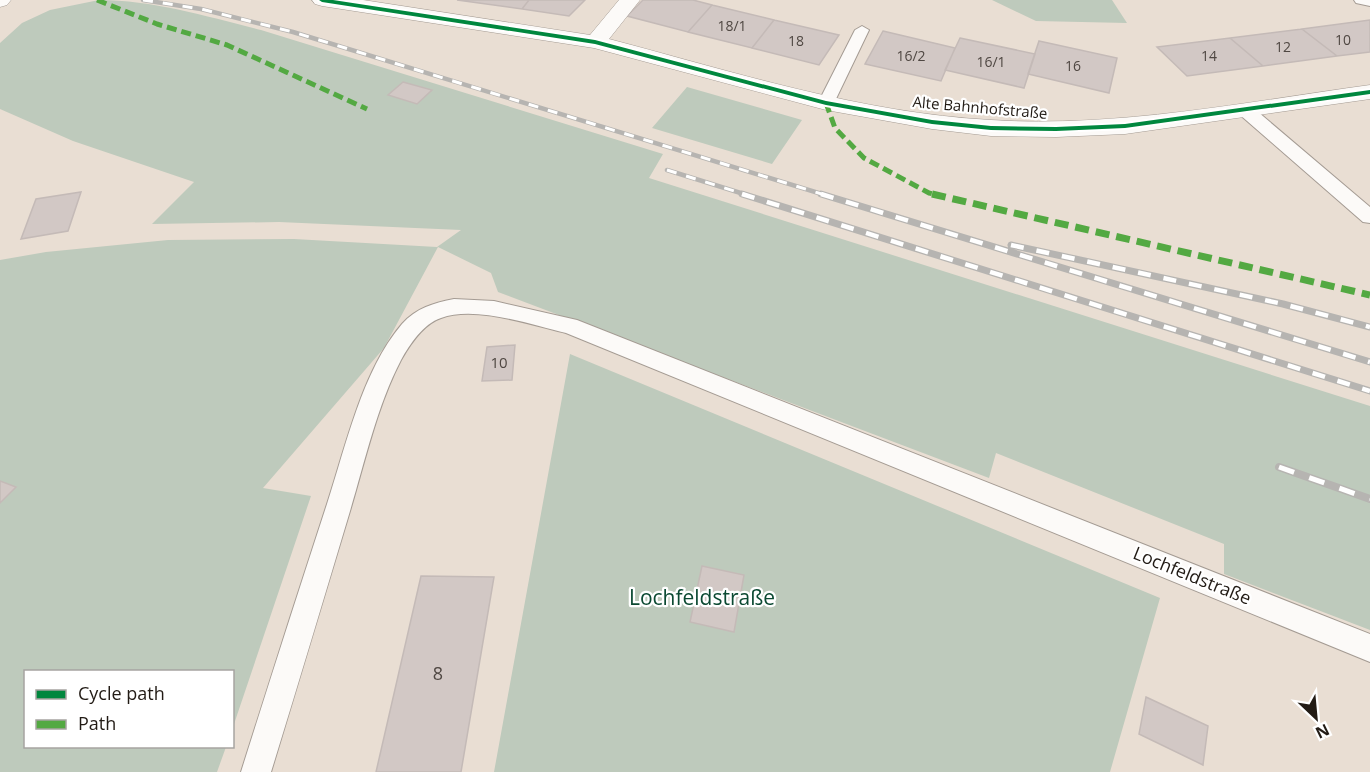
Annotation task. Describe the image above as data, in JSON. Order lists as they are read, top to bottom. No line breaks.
{"streets":{"street":["Alte Bahnhofstraße"],"lane":["Lochfeldstraße"]},"parks":["Lochfeldstraße"],"house_numbers":["18/1","10","18","12","16/2","14","16/1","16","10","8"],"legend":["Cycle path","Path"],"north":"bottom right"}
